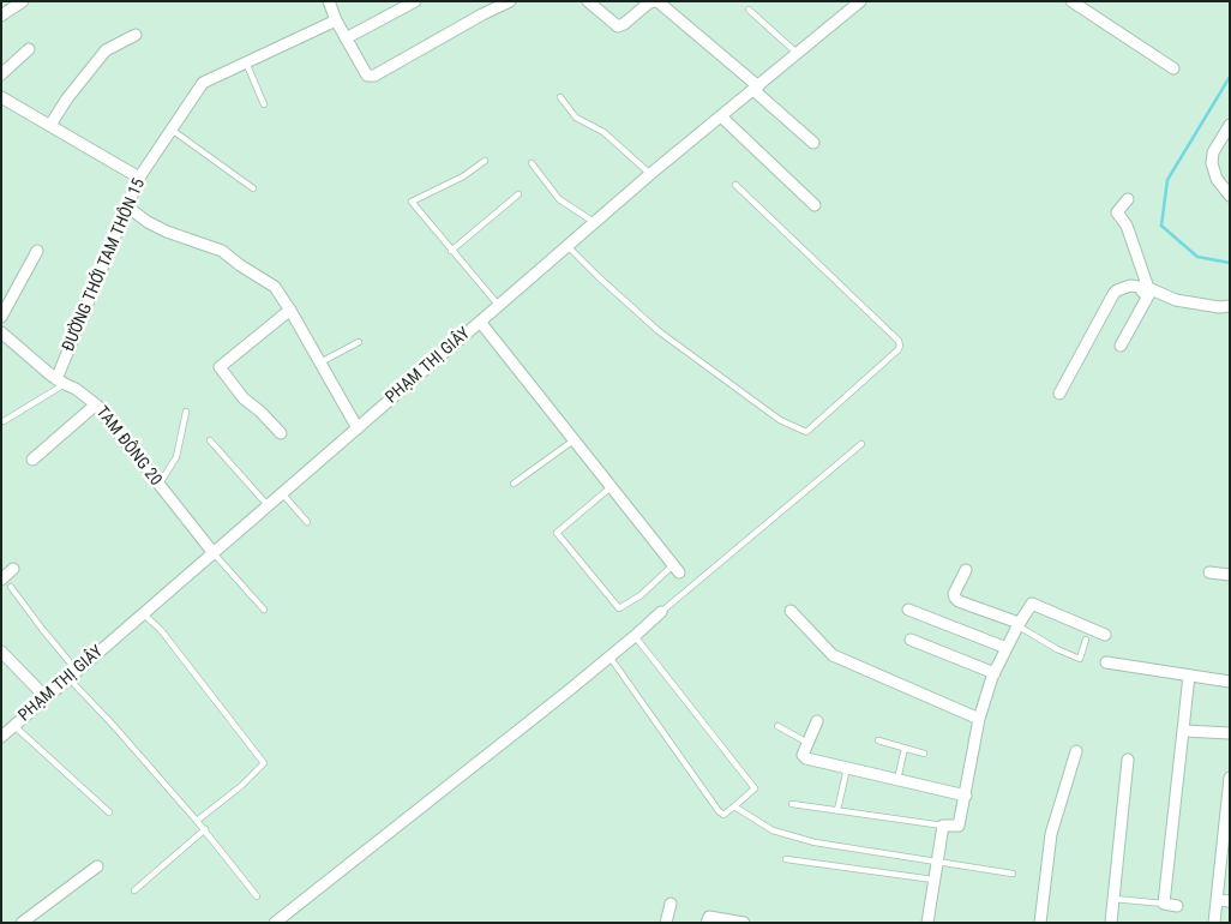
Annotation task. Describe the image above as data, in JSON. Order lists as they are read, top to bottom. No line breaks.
{"streets":{"street":["ĐƯỜNG THỚI TAM THÔN 15","PHẠM THỊ GIÂY","TAM ĐÔNG 20"]},"crossings":[["ĐƯỜNG THỚI TAM THÔN 15","TAM ĐÔNG 20"],["PHẠM THỊ GIÂY","TAM ĐÔNG 20"]]}
